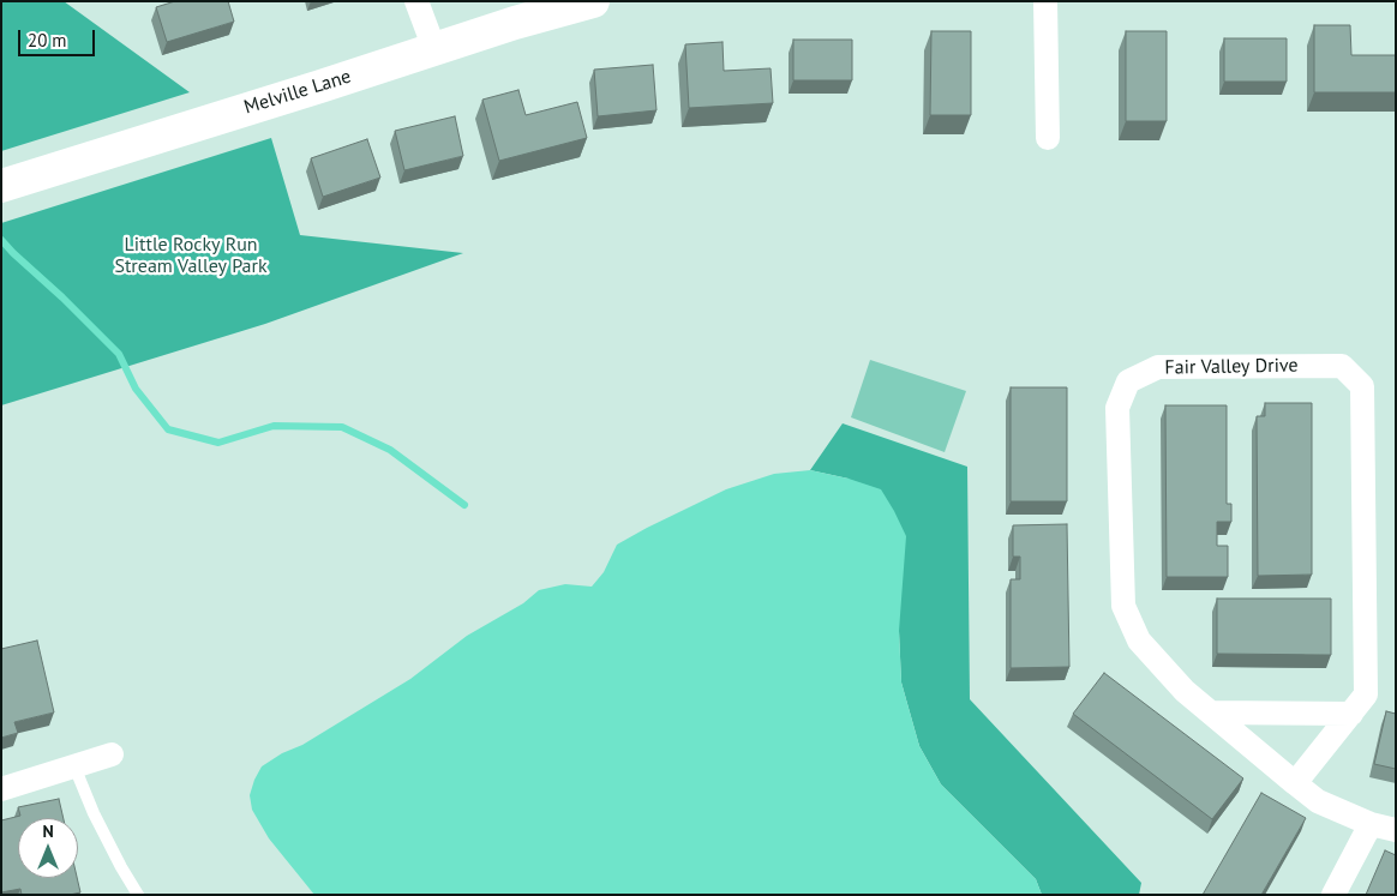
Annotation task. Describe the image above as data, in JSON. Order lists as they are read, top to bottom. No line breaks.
{"streets":{"street":["Melville Lane","Fair Valley Drive"]},"parks":["Little Rocky Run Stream Valley Park"],"scale_bar":"20 m","north":"top"}
